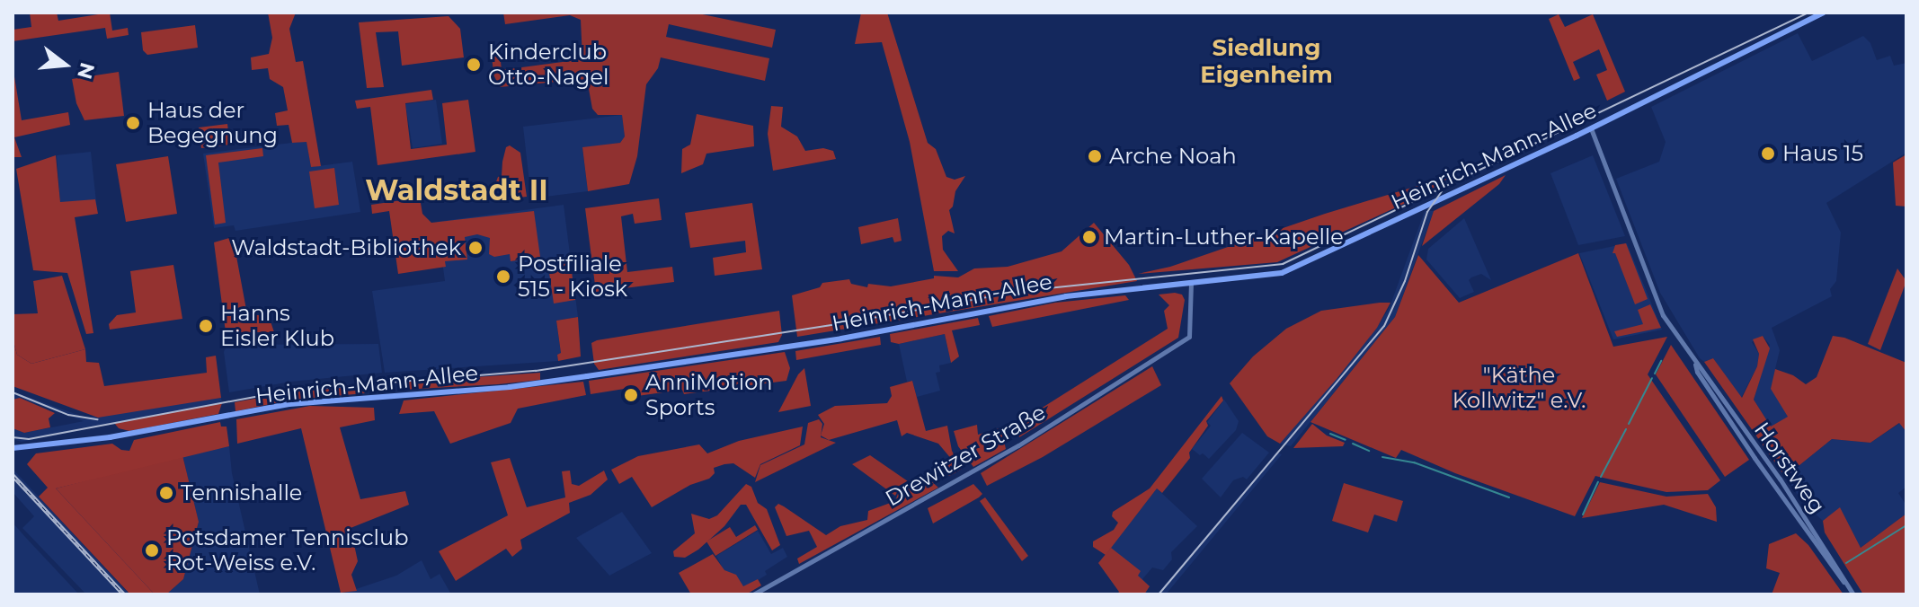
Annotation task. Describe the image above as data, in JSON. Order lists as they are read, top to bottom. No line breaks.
{"streets":{"main road":["Heinrich-Mann-Allee"],"street":["Drewitzer Straße","Horstweg"]},"crossings":[["Heinrich-Mann-Allee","Drewitzer Straße"],["Heinrich-Mann-Allee","Horstweg"]],"districts":["Siedlung Eigenheim","Waldstadt II"],"parks":["\"Käthe Kollwitz\" e.V."],"places":["Kinderclub Otto-Nagel","Haus der Begegnung","Haus 15","Arche Noah","Martin-Luther-Kapelle","Waldstadt-Bibliothek","Postfiliale 515 - Kiosk","Hanns Eisler Klub","AnniMotion Sports","Tennishalle","Potsdamer Tennisclub Rot-Weiss e.V."],"north":"right"}
